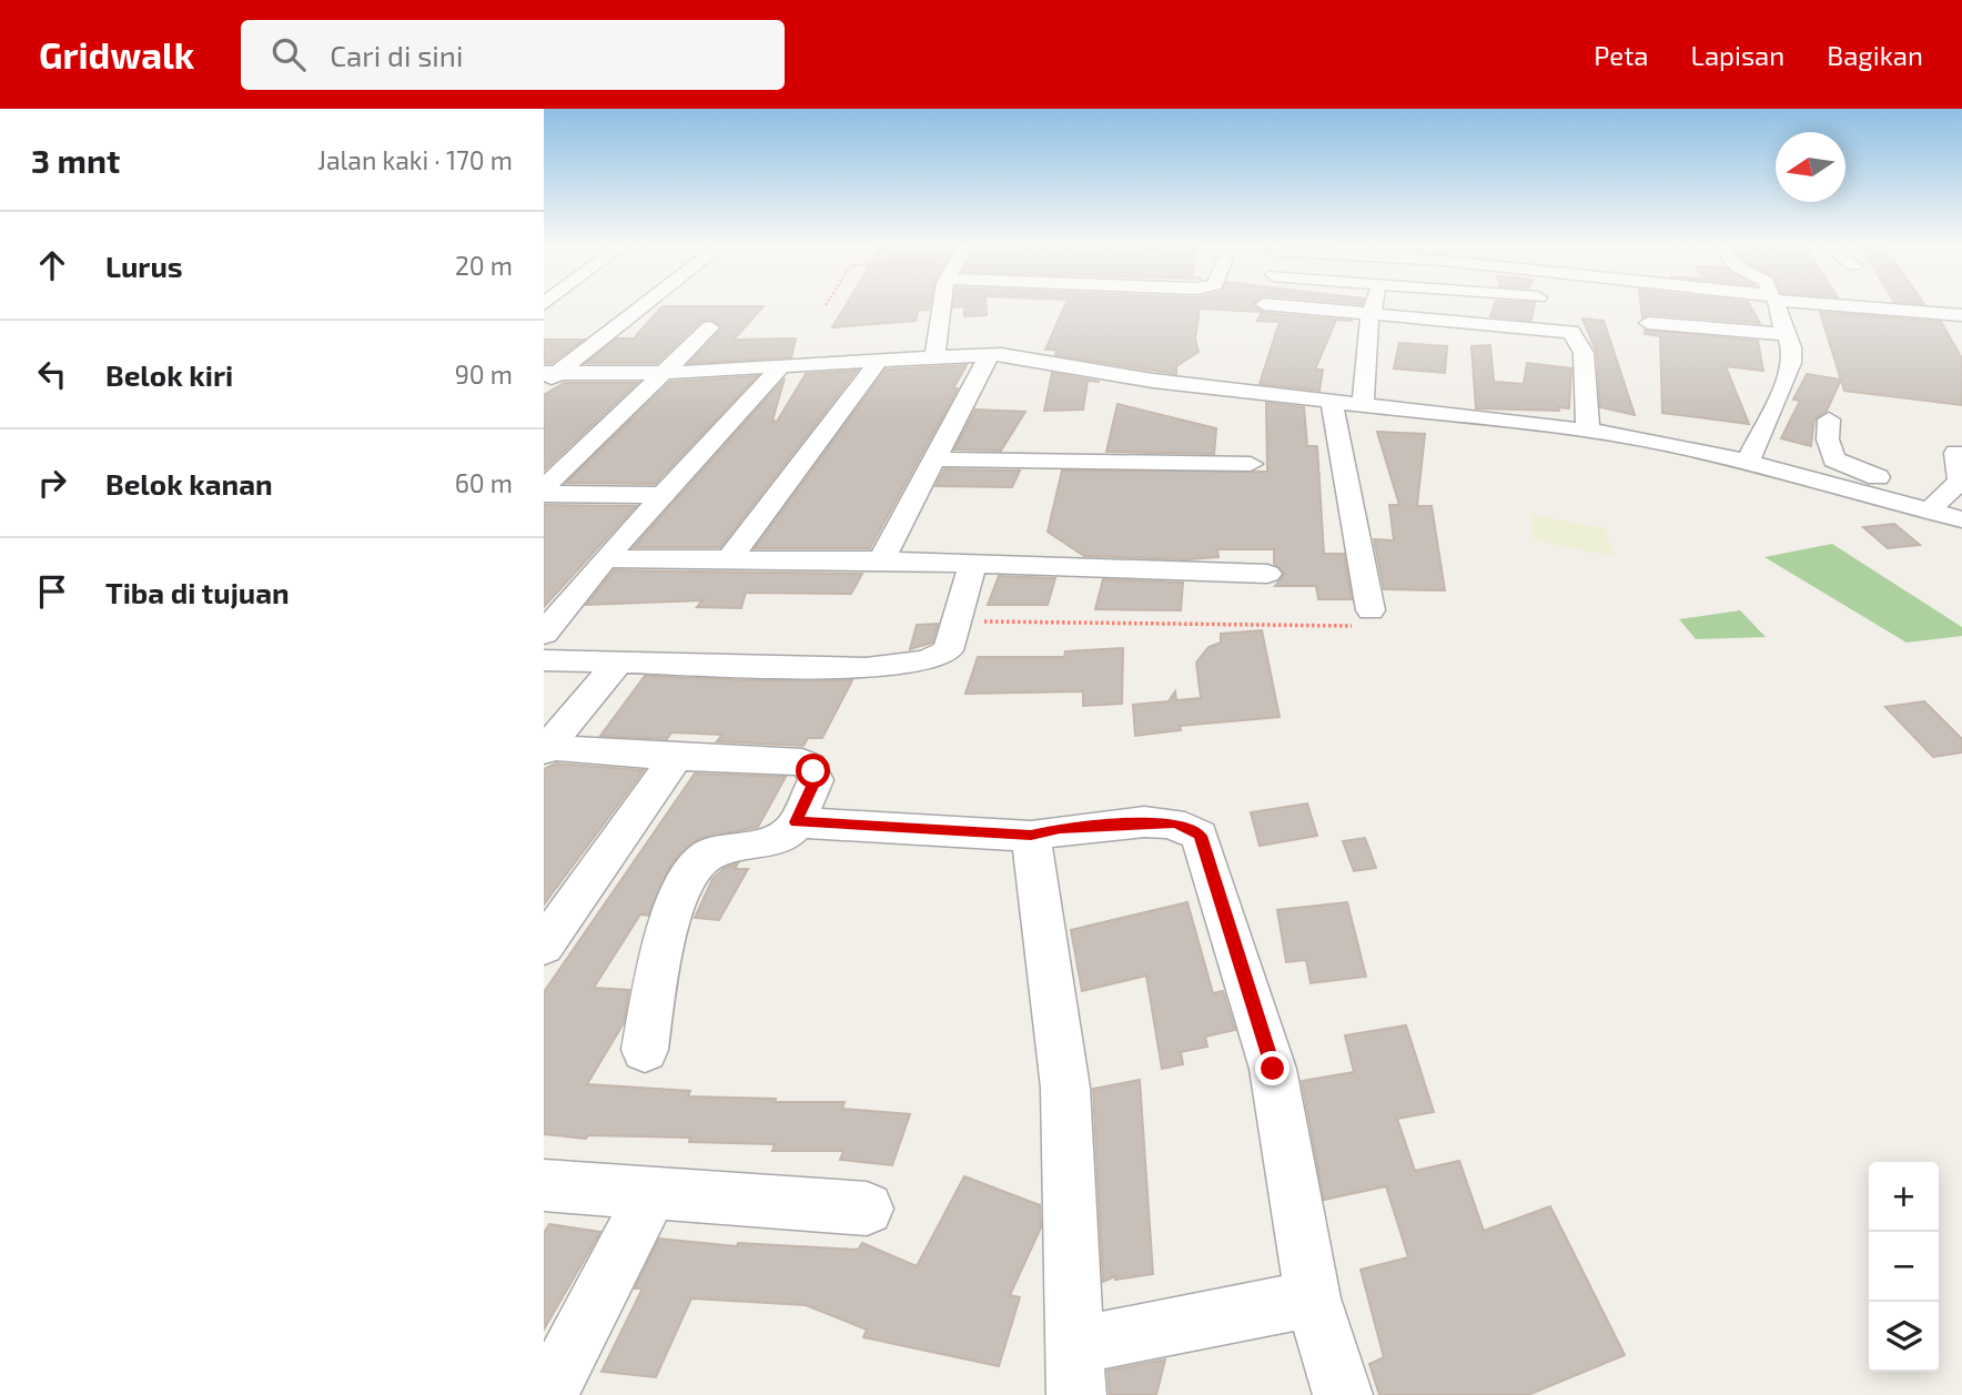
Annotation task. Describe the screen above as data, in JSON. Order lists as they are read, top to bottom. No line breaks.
{"north":"left","page":{"header":"Gridwalk","search":"Cari di sini","nav":["Peta","Lapisan","Bagikan"],"heading":["3 mnt","Jalan kaki · 170 m"],"list":[["Lurus","20 m"],["Belok kiri","90 m"],["Belok kanan","60 m"],"Tiba di tujuan"],"map_buttons":["+","−"]}}
